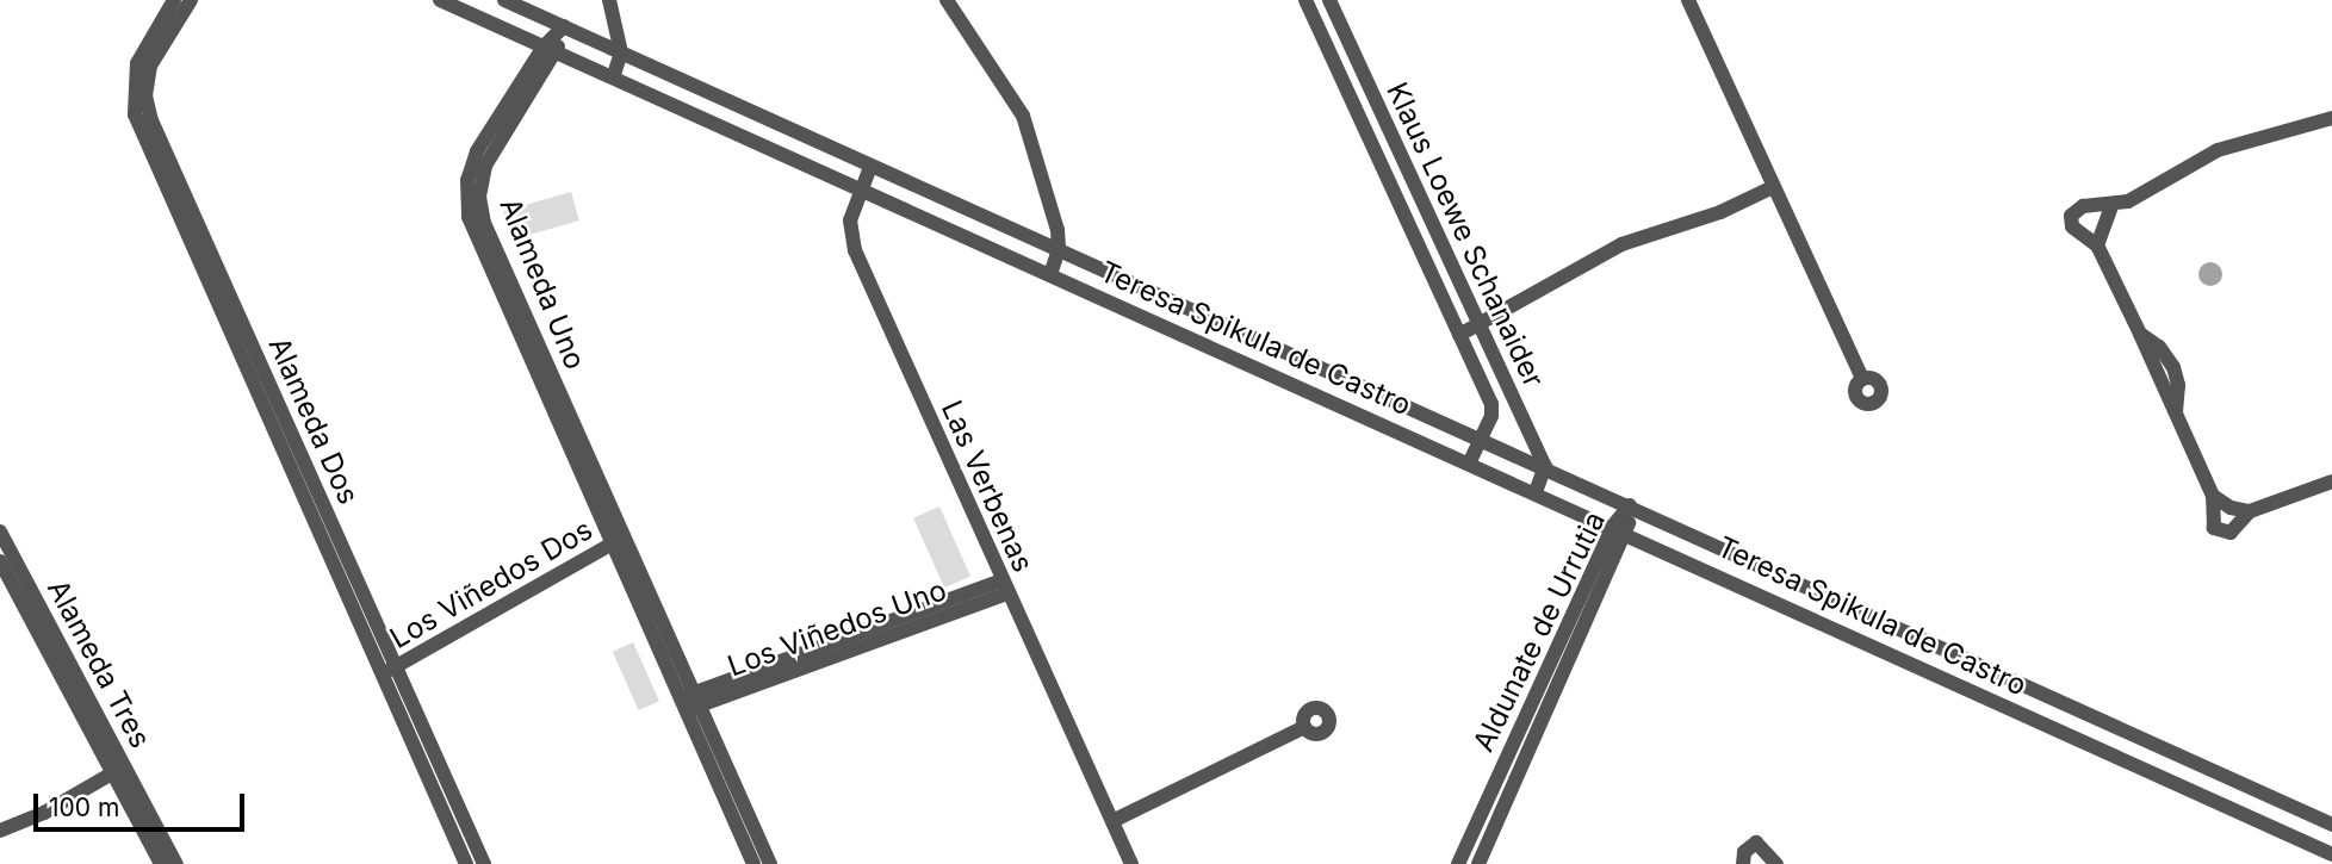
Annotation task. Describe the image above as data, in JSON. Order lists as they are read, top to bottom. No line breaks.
{"streets":{"street":["Klaus Loewe Schanaider","Alameda Uno","Teresa Spikula de Castro","Alameda Dos","Las Verbenas","Los Viñedos Dos","Los Viñedos Uno","Aldunate de Urrutia","Alameda Tres"]},"crossings":[["Klaus Loewe Schanaider","Teresa Spikula de Castro"],["Alameda Uno","Teresa Spikula de Castro"],["Alameda Uno","Los Viñedos Dos"],["Alameda Uno","Los Viñedos Uno"],["Teresa Spikula de Castro","Las Verbenas"],["Teresa Spikula de Castro","Aldunate de Urrutia"],["Alameda Dos","Los Viñedos Dos"],["Las Verbenas","Los Viñedos Uno"]],"scale_bar":"100 m"}
